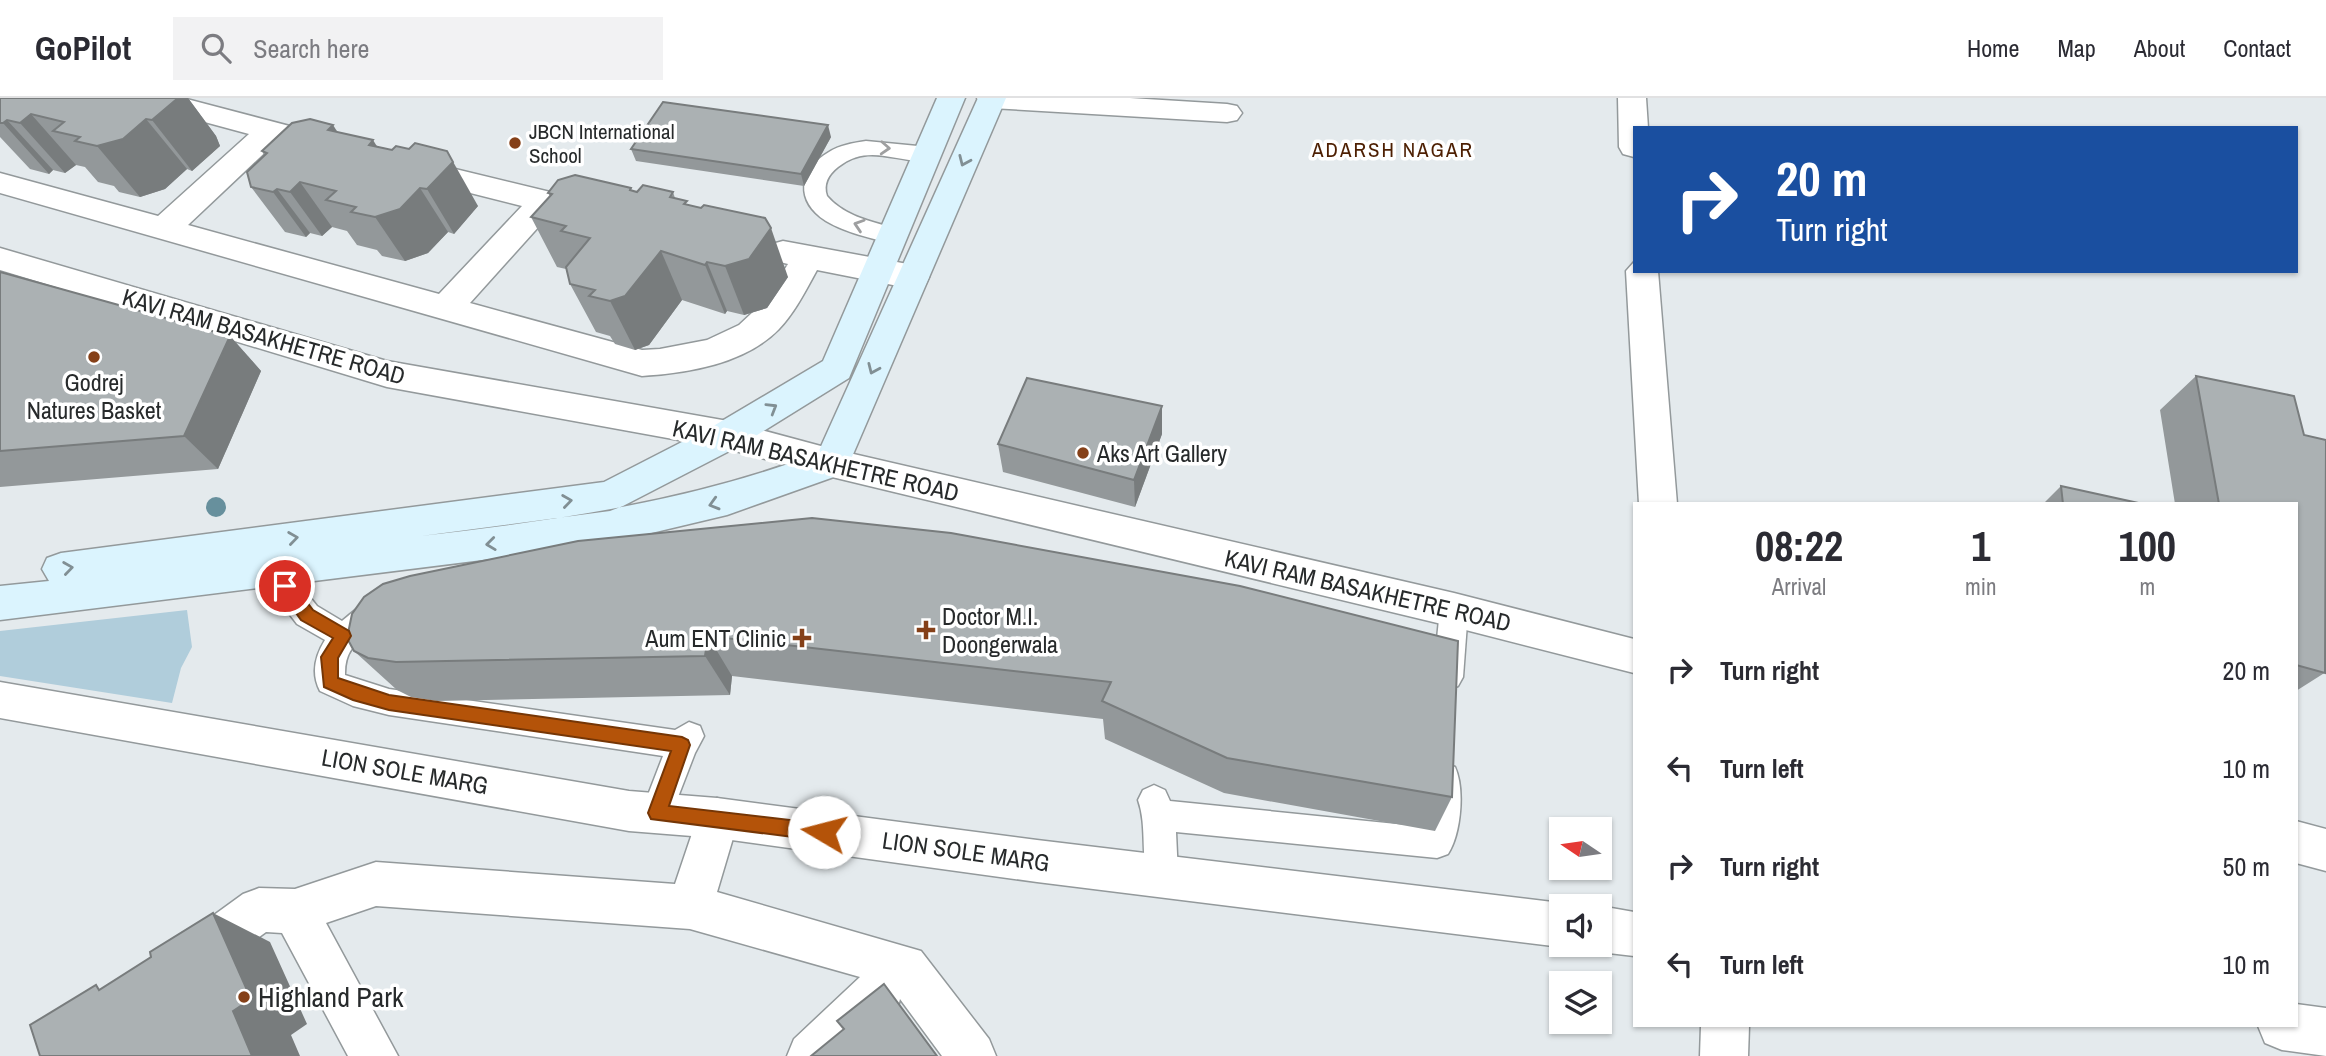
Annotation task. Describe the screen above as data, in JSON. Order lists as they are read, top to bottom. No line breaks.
{"streets":{"street":["KAVI RAM BASAKHETRE ROAD","LION SOLE MARG"]},"districts":["ADARSH NAGAR"],"places":{"other":["JBCN International School","Godrej Natures Basket","Aks Art Gallery","Highland Park"],"health":["Doctor M.I. Doongerwala","Aum ENT Clinic"]},"north":"left","page":{"header":"GoPilot","search":"Search here","nav":["Home","Map","About","Contact"],"turn":["20 m","Turn right"],"eta":["08:22","Arrival","1","min","100","m"],"list":[{"name":"Turn right","value":"20 m"},{"name":"Turn left","value":"10 m"},{"name":"Turn right","value":"50 m"},{"name":"Turn left","value":"10 m"}]}}
